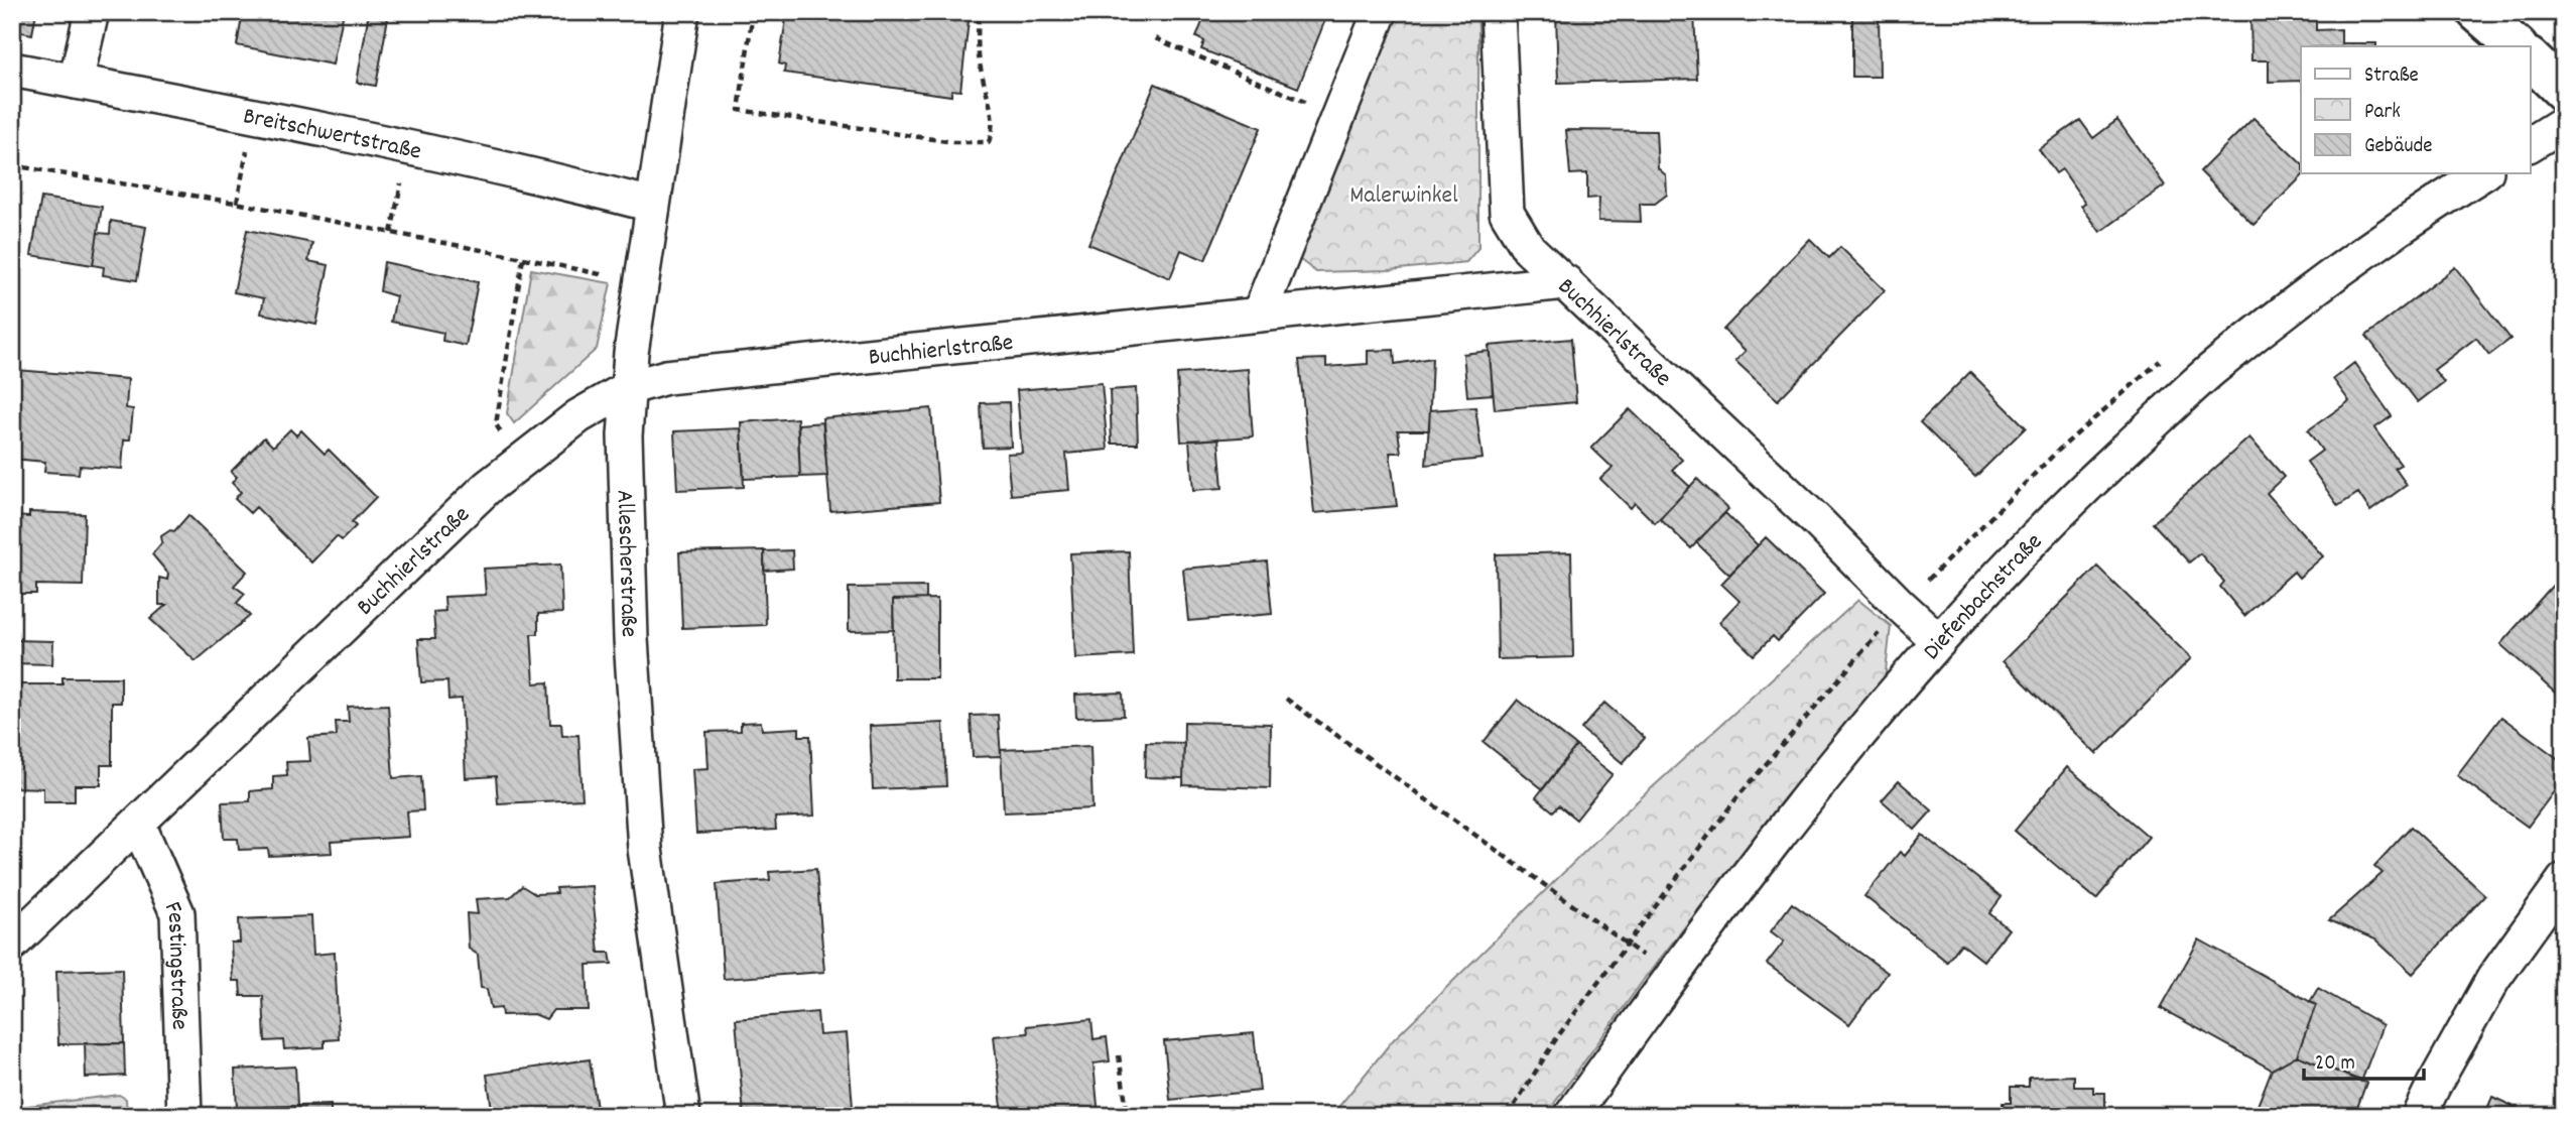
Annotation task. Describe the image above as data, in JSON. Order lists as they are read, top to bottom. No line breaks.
{"streets":{"street":["Breitschwertstraße","Buchhierlstraße","Allescherstraße","Diefenbachstraße","Festingstraße"]},"crossings":[["Breitschwertstraße","Allescherstraße"],["Buchhierlstraße","Allescherstraße"],["Buchhierlstraße","Diefenbachstraße"],["Buchhierlstraße","Festingstraße"]],"parks":["Malerwinkel"],"legend":["Straße","Park","Gebäude"],"scale_bar":"20 m"}
